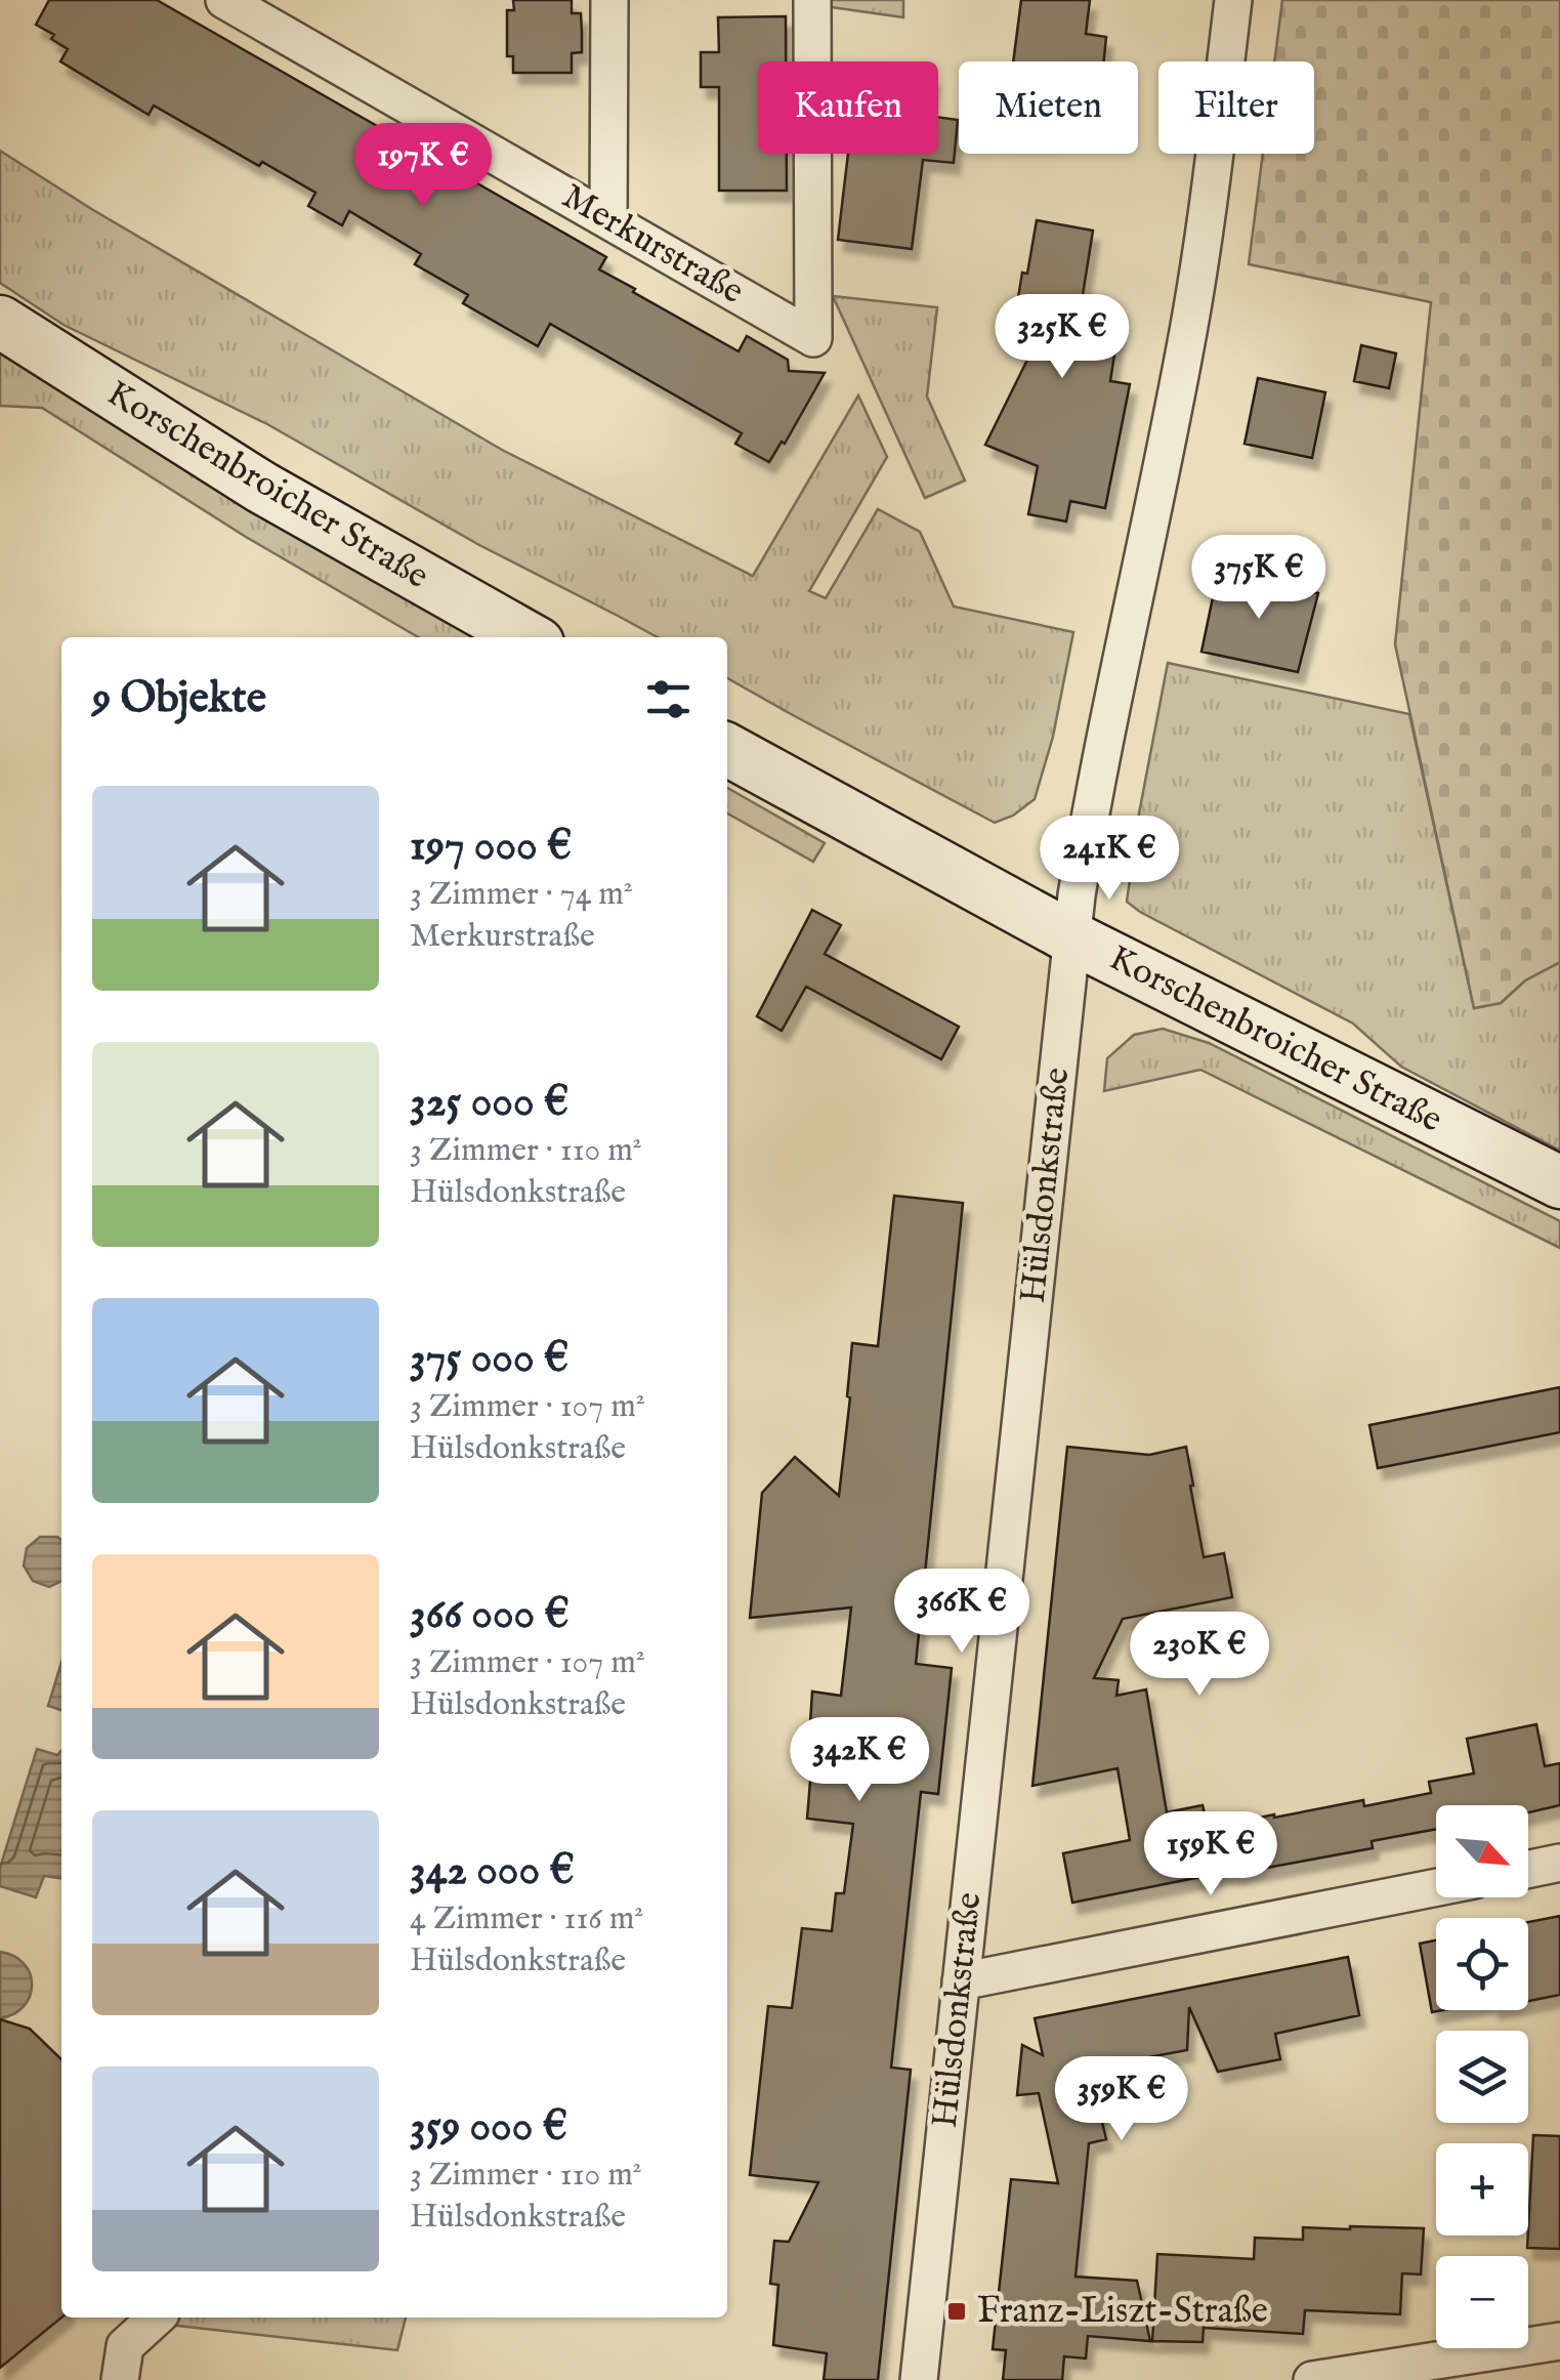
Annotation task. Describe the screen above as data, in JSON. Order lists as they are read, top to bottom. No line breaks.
{"streets":{"main road":["Korschenbroicher Straße"],"street":["Merkurstraße","Hülsdonkstraße"]},"crossings":[["Korschenbroicher Straße","Hülsdonkstraße"]],"places":{"transit":["Franz-Liszt-Straße"]},"north":"bottom right","page":{"chip":["Kaufen","Mieten","Filter"],"price":["197K €","325K €","375K €","241K €","366K €","230K €","342K €","159K €","359K €"],"heading":"9 Objekte","list":[{"name":"197 000 €","note":"3 Zimmer · 74 m² · Merkurstraße"},{"name":"325 000 €","note":"3 Zimmer · 110 m² · Hülsdonkstraße"},{"name":"375 000 €","note":"3 Zimmer · 107 m² · Hülsdonkstraße"},{"name":"366 000 €","note":"3 Zimmer · 107 m² · Hülsdonkstraße"},{"name":"342 000 €","note":"4 Zimmer · 116 m² · Hülsdonkstraße"},{"name":"359 000 €","note":"3 Zimmer · 110 m² · Hülsdonkstraße"}],"map_buttons":["+","−"]}}
